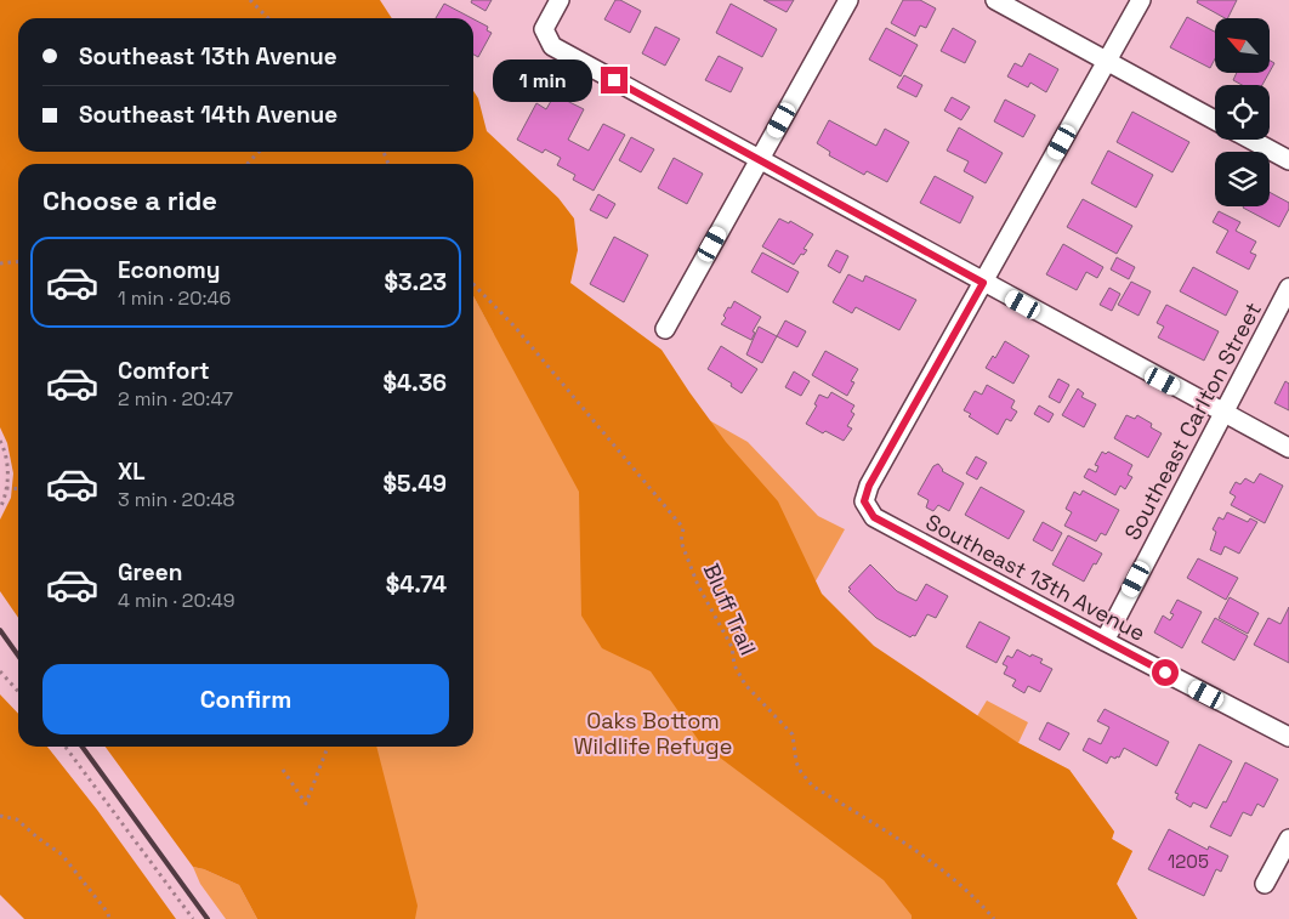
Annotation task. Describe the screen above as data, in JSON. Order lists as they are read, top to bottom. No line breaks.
{"streets":{"street":["Southeast Carlton Street","Southeast 13th Avenue"],"path":["Bluff Trail"]},"crossings":[["Southeast Carlton Street","Southeast 13th Avenue"]],"parks":["Oaks Bottom Wildlife Refuge"],"house_numbers":["1205"],"north":"top left","page":{"banner":["Southeast 13th Avenue","Southeast 14th Avenue"],"bubble":"1 min","heading":"Choose a ride","list":[{"name":"Economy","note":"1 min · 20:46","value":"$3.23"},{"name":"Comfort","note":"2 min · 20:47","value":"$4.36"},{"name":"XL","note":"3 min · 20:48","value":"$5.49"},{"name":"Green","note":"4 min · 20:49","value":"$4.74"}],"buttons":"Confirm"}}
